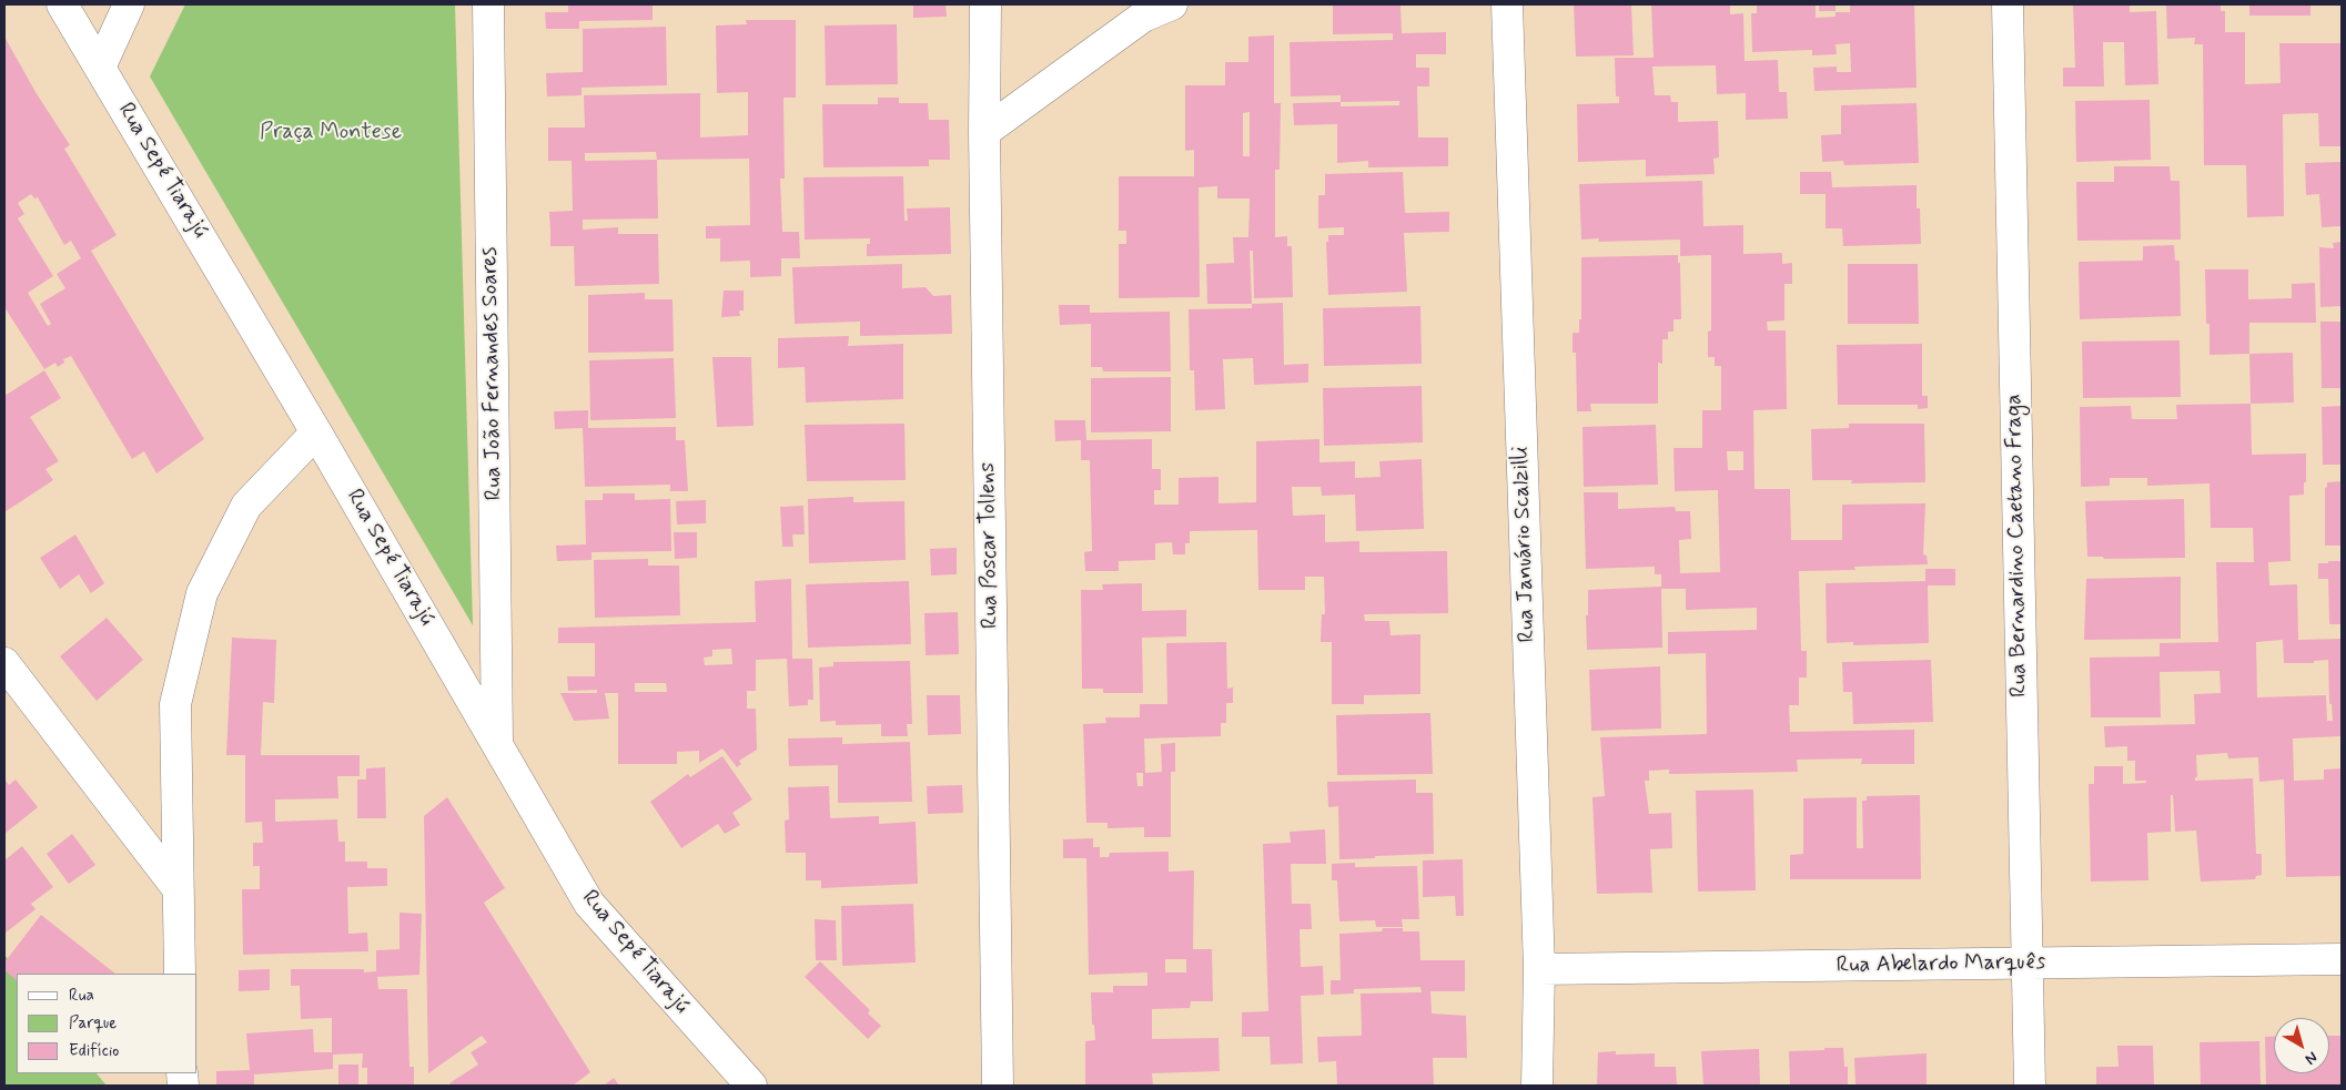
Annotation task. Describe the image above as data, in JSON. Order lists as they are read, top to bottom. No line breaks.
{"streets":{"street":["Rua Sepé Tiarajú","Rua João Fernandes Soares","Rua Januário Scalzilli","Rua Poscar Tollens","Rua Bernardino Caetano Fraga","Rua Abelardo Marquês"]},"crossings":[["Rua Sepé Tiarajú","Rua João Fernandes Soares"],["Rua Januário Scalzilli","Rua Abelardo Marquês"],["Rua Bernardino Caetano Fraga","Rua Abelardo Marquês"]],"parks":["Praça Montese"],"legend":["Rua","Parque","Edifício"],"north":"bottom right"}
